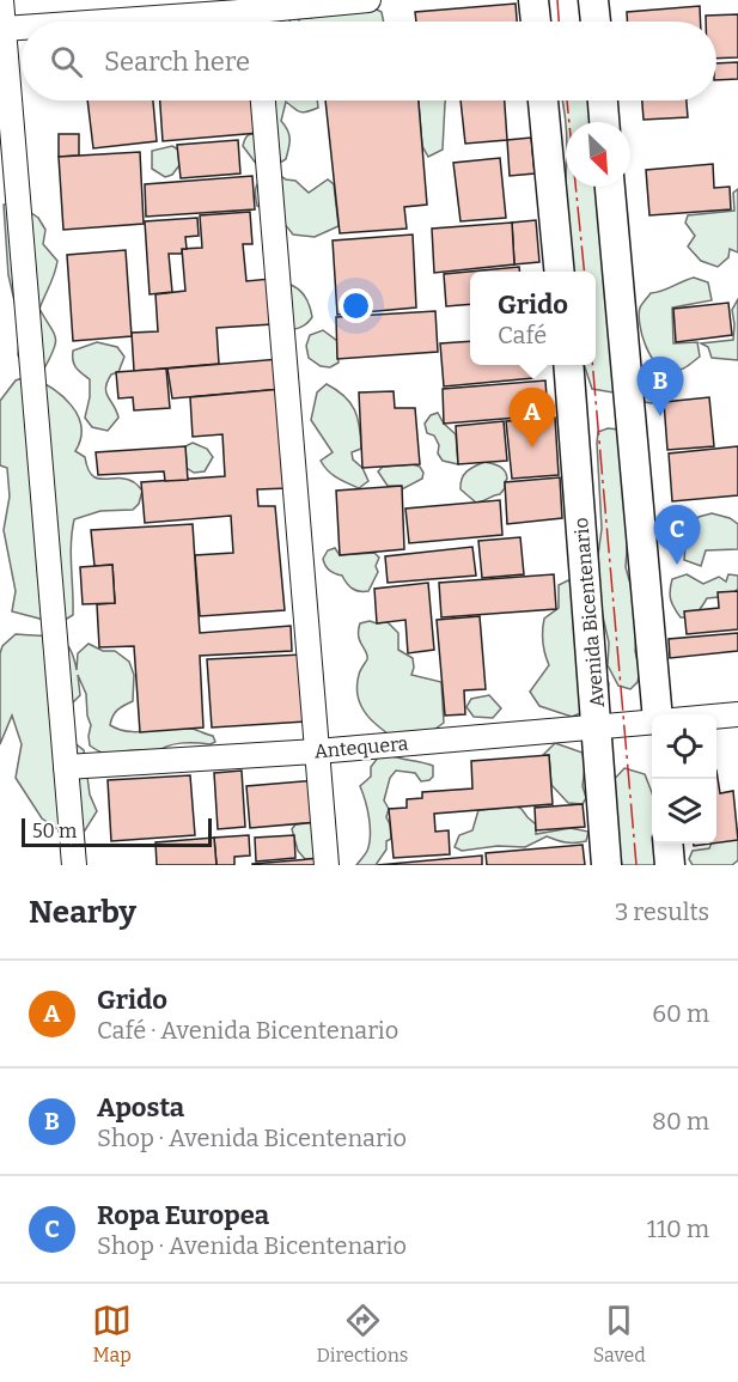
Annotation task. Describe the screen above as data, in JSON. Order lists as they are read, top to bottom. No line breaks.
{"streets":{"street":["Avenida Bicentenario","Antequera"]},"crossings":[["Avenida Bicentenario","Antequera"]],"scale_bar":"50 m","north":"bottom right","page":{"search":"Search here","popup":["Grido","Café"],"pins":["B","A","C"],"scale":"50 m","heading":["Nearby","3 results"],"list":[{"mark":"A","name":"Grido","note":"Café · Avenida Bicentenario","value":"60 m"},{"mark":"B","name":"Aposta","note":"Shop · Avenida Bicentenario","value":"80 m"},{"mark":"C","name":"Ropa Europea","note":"Shop · Avenida Bicentenario","value":"110 m"}],"nav":["Map","Directions","Saved"]}}
